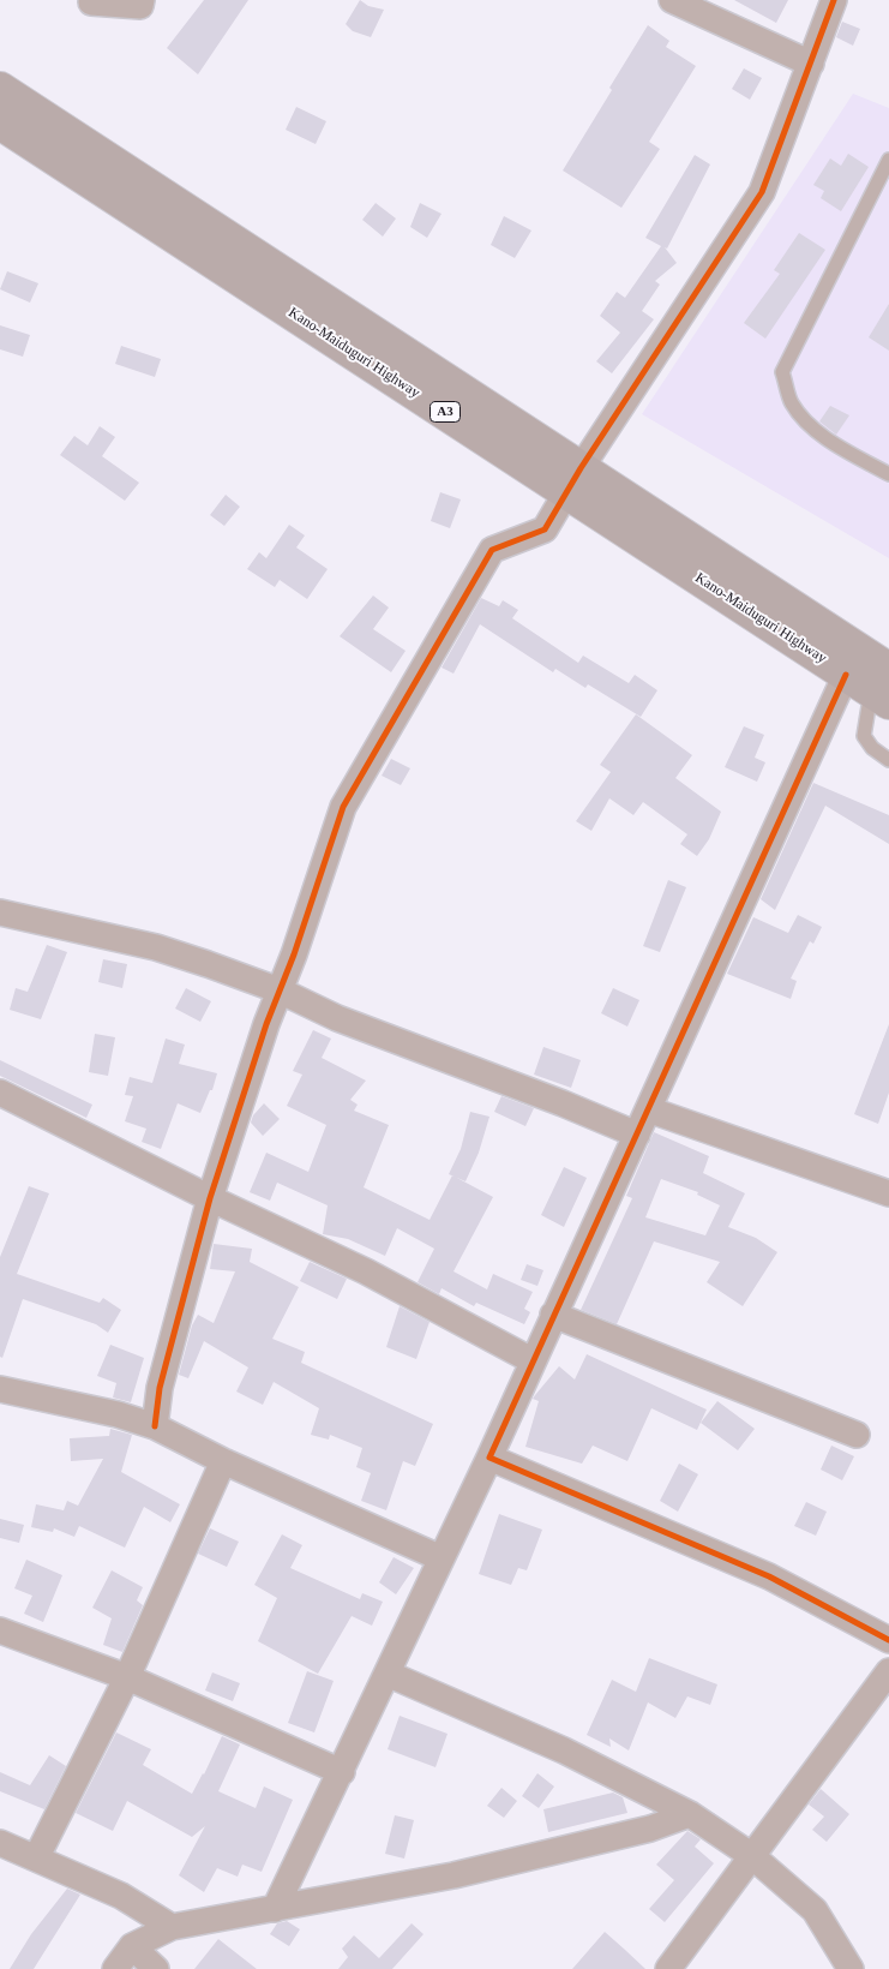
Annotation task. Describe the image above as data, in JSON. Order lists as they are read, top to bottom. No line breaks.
{"streets":{"highway":["Kano-Maiduguri Highway","A3"]}}
